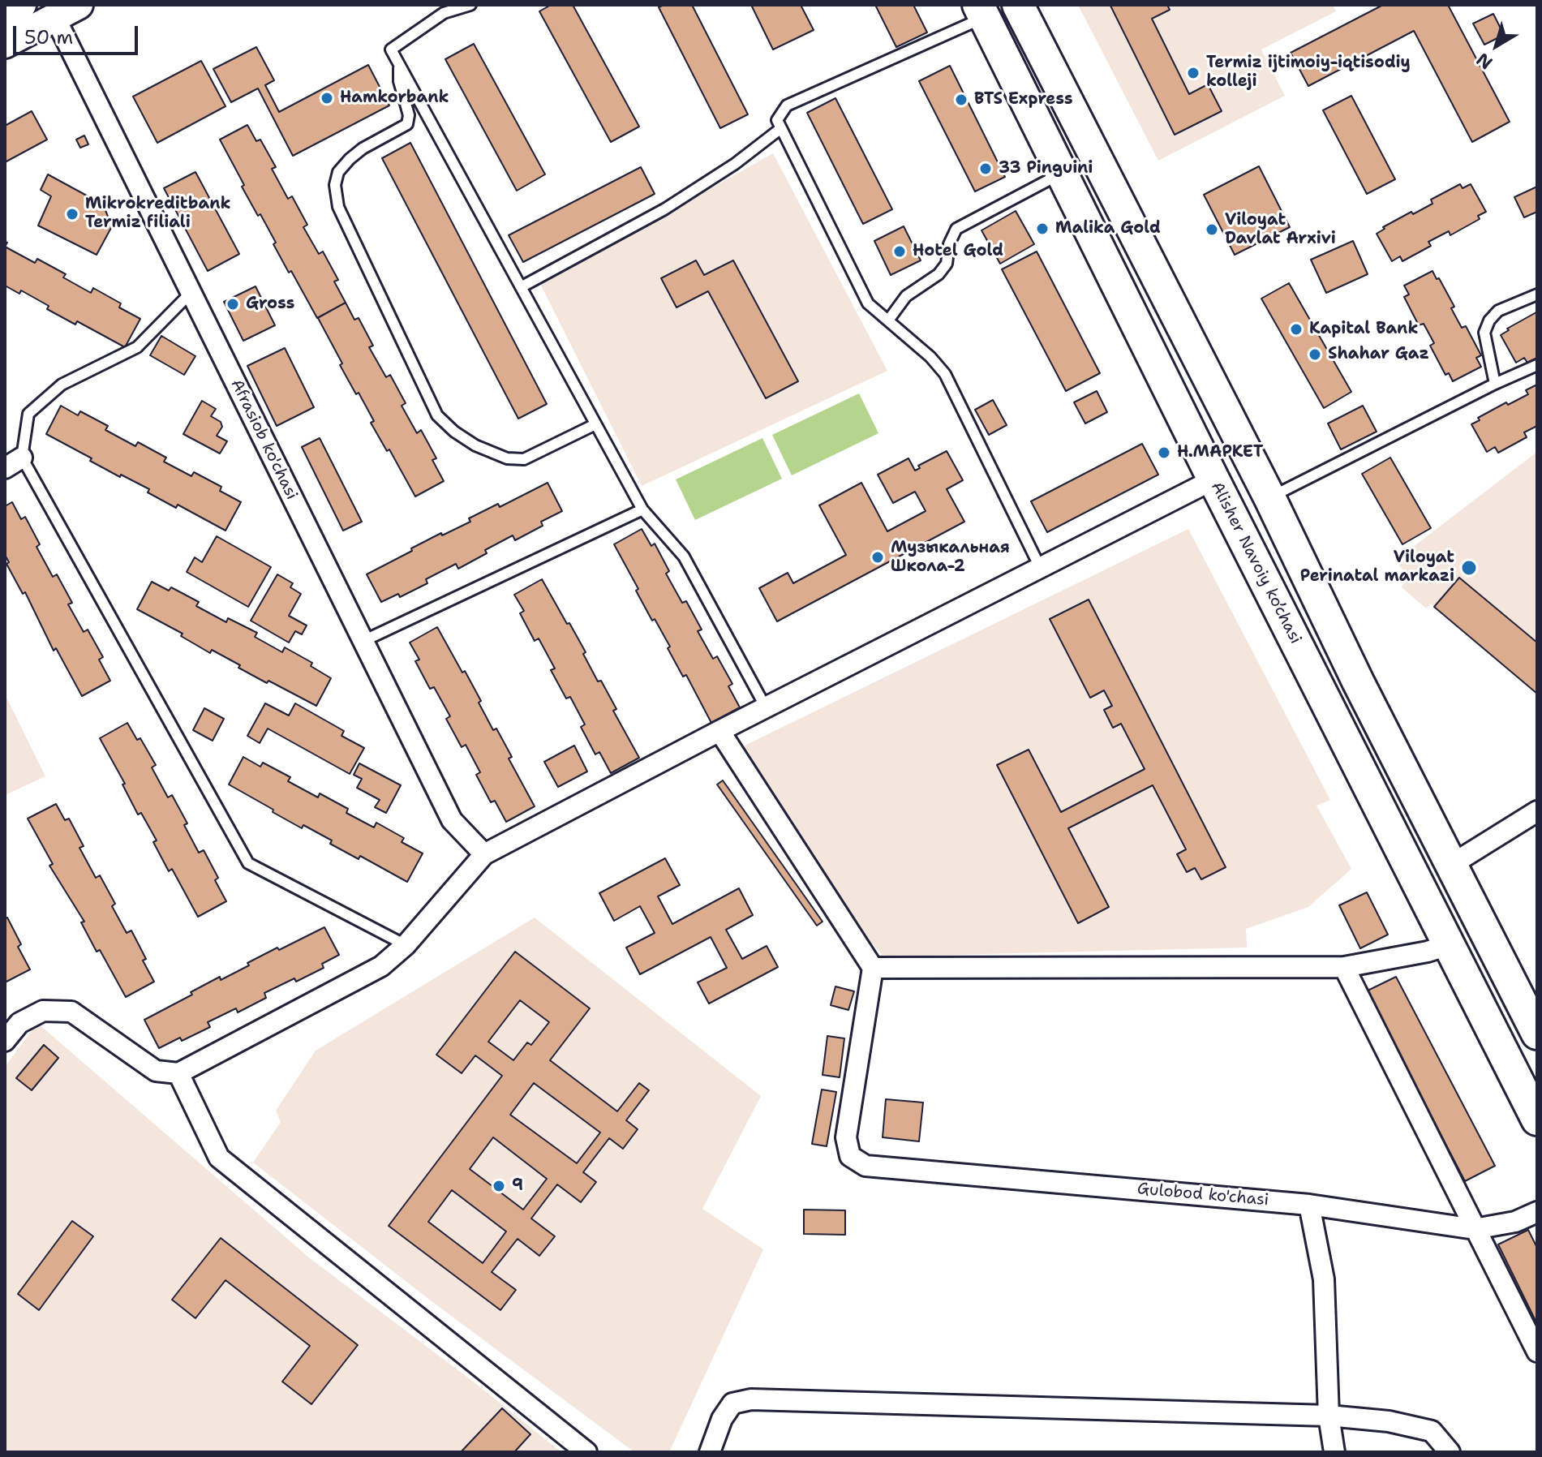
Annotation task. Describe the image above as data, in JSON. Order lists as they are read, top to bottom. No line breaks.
{"streets":{"main road":["Alisher Navoiy ko’chasi"],"street":["Afrasiob ko'chasi","Gulobod ko'chasi"]},"places":["Termiz ijtimoiy-iqtisodiy kolleji","Hamkorbank","BTS Express","33 Pinguini","Mikrokreditbank Termiz filiali","Malika Gold","Viloyat Davlat Arxivi","Hotel Gold","Gross","Kapital Bank","Shahar Gaz","Н.МАРКЕТ","Музыкальная Школа-2","Viloyat Perinatal markazi","9"],"scale_bar":"50 m","north":"bottom left"}
